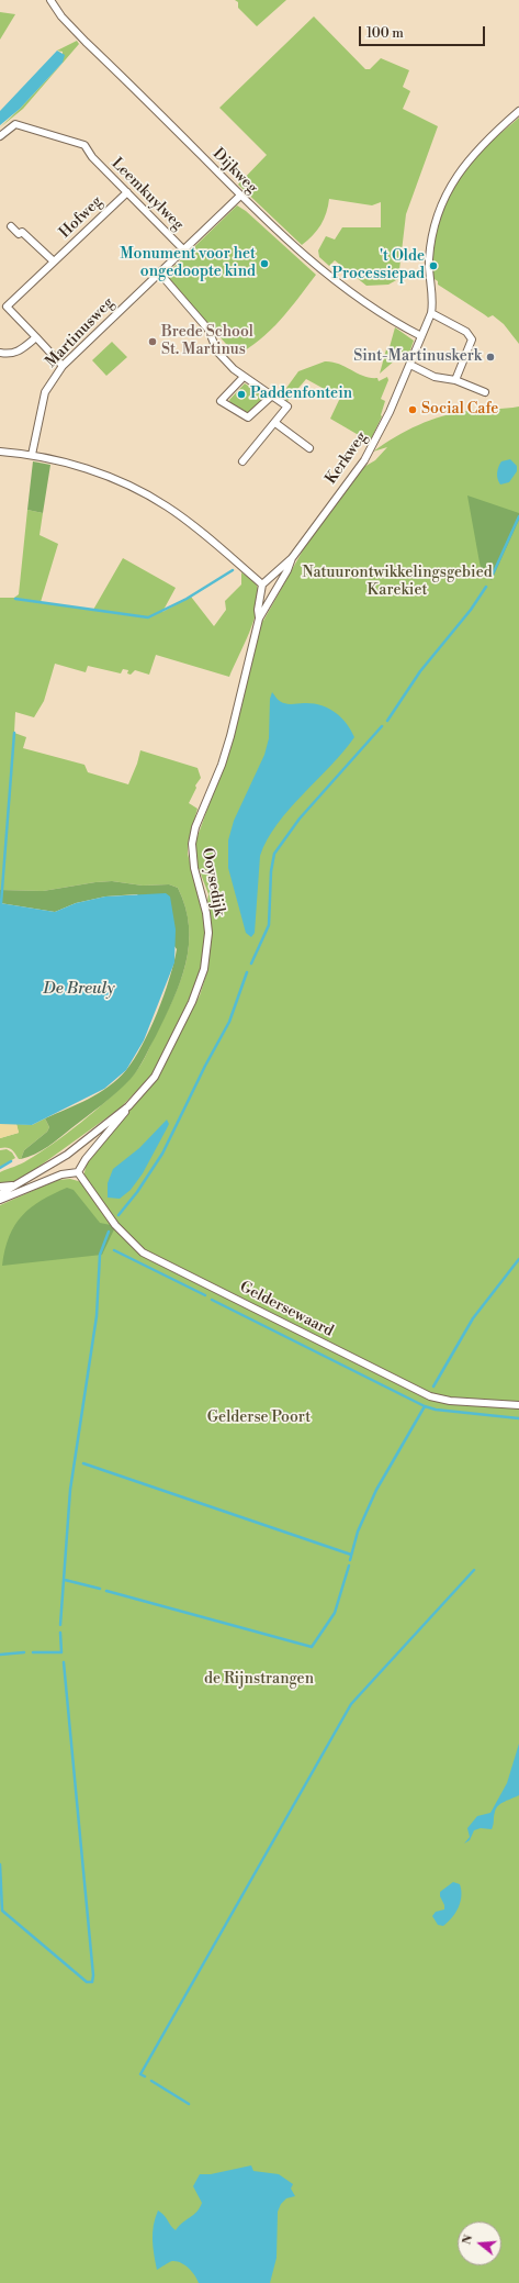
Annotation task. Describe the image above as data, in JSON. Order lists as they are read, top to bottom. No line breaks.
{"streets":{"street":["Dijkweg","Leemkuylweg","Hofweg","Martinusweg","Kerkweg","Ooysedijk","Geldersewaard"]},"crossings":[["Dijkweg","Martinusweg"],["Dijkweg","Kerkweg"],["Leemkuylweg","Hofweg"],["Leemkuylweg","Martinusweg"],["Hofweg","Martinusweg"],["Kerkweg","Ooysedijk"]],"water":["De Breuly"],"parks":["Natuurontwikkelingsgebied Karekiet","Gelderse Poort","de Rijnstrangen"],"places":["Monument voor het ongedoopte kind","'t Olde Processiepad","Brede School St. Martinus","Sint-Martinuskerk","Paddenfontein","Social Cafe"],"scale_bar":"100 m","north":"left"}
